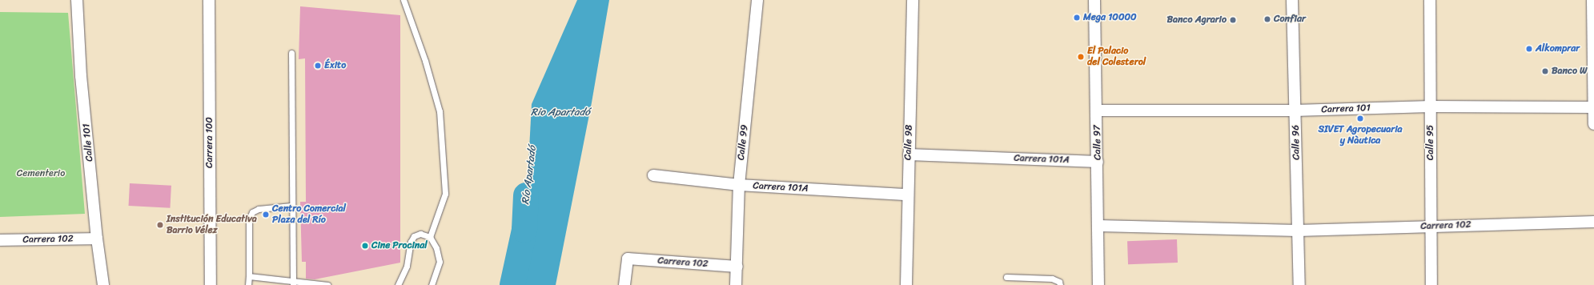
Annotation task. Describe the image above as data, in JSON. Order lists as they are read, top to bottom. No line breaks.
{"streets":{"street":["Carrera 101","Calle 101","Carrera 100","Calle 99","Calle 98","Calle 97","Calle 96","Calle 95","Carrera 101A","Carrera 102"]},"crossings":[["Carrera 101","Calle 97"],["Carrera 101","Calle 96"],["Carrera 101","Calle 95"],["Calle 101","Carrera 102"],["Calle 99","Carrera 101A"],["Calle 99","Carrera 102"],["Calle 98","Carrera 101A"],["Calle 97","Carrera 101A"],["Calle 97","Carrera 102"],["Calle 96","Carrera 102"],["Calle 95","Carrera 102"]],"water":["Rio Apartadó","Río Apartadó"],"parks":["Cementerio"],"places":["Mega 10000","Confiar","Banco Agrario","Alkomprar","El Palacio del Colesterol","Éxito","Banco W","SIVET Agropecuaria y Nàutica","Centro Comercial Plaza del Río","Institución Educativa Barrio Vélez","Cine Procinal"]}
